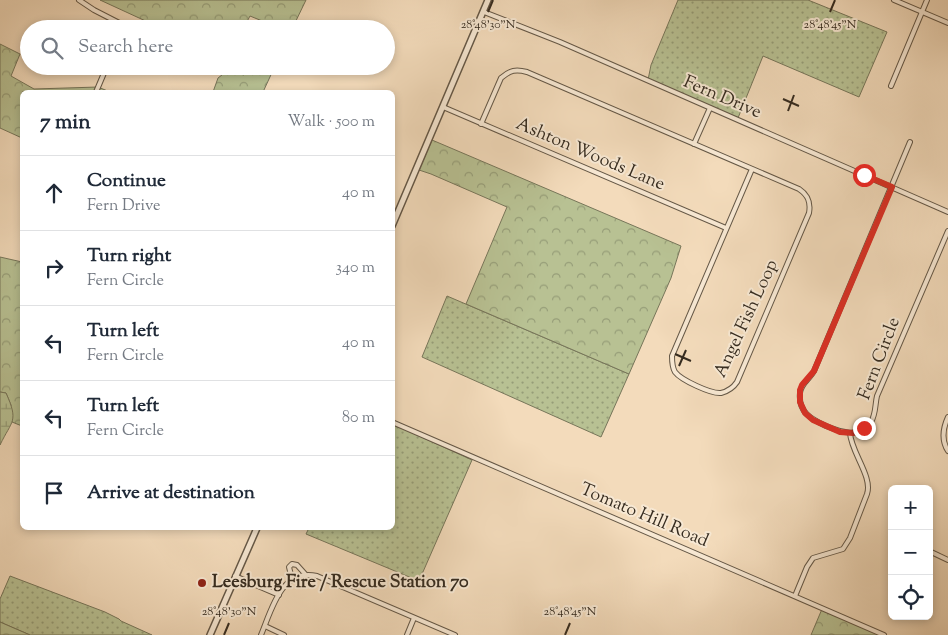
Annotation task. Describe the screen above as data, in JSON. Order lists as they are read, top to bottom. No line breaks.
{"streets":{"street":["Fern Drive","Ashton Woods Lane","Angel Fish Loop","Fern Circle","Tomato Hill Road"]},"crossings":[["Ashton Woods Lane","Angel Fish Loop"]],"places":["Leesburg Fire / Rescue Station 70"],"page":{"search":"Search here","heading":["7 min","Walk · 500 m"],"list":[["Continue","Fern Drive","40 m"],["Turn right","Fern Circle","340 m"],["Turn left","Fern Circle","40 m"],["Turn left","Fern Circle","80 m"],"Arrive at destination"],"map_buttons":["+","−"]},"coordinates":["28°48'30\"N","28°48'45\"N"]}
